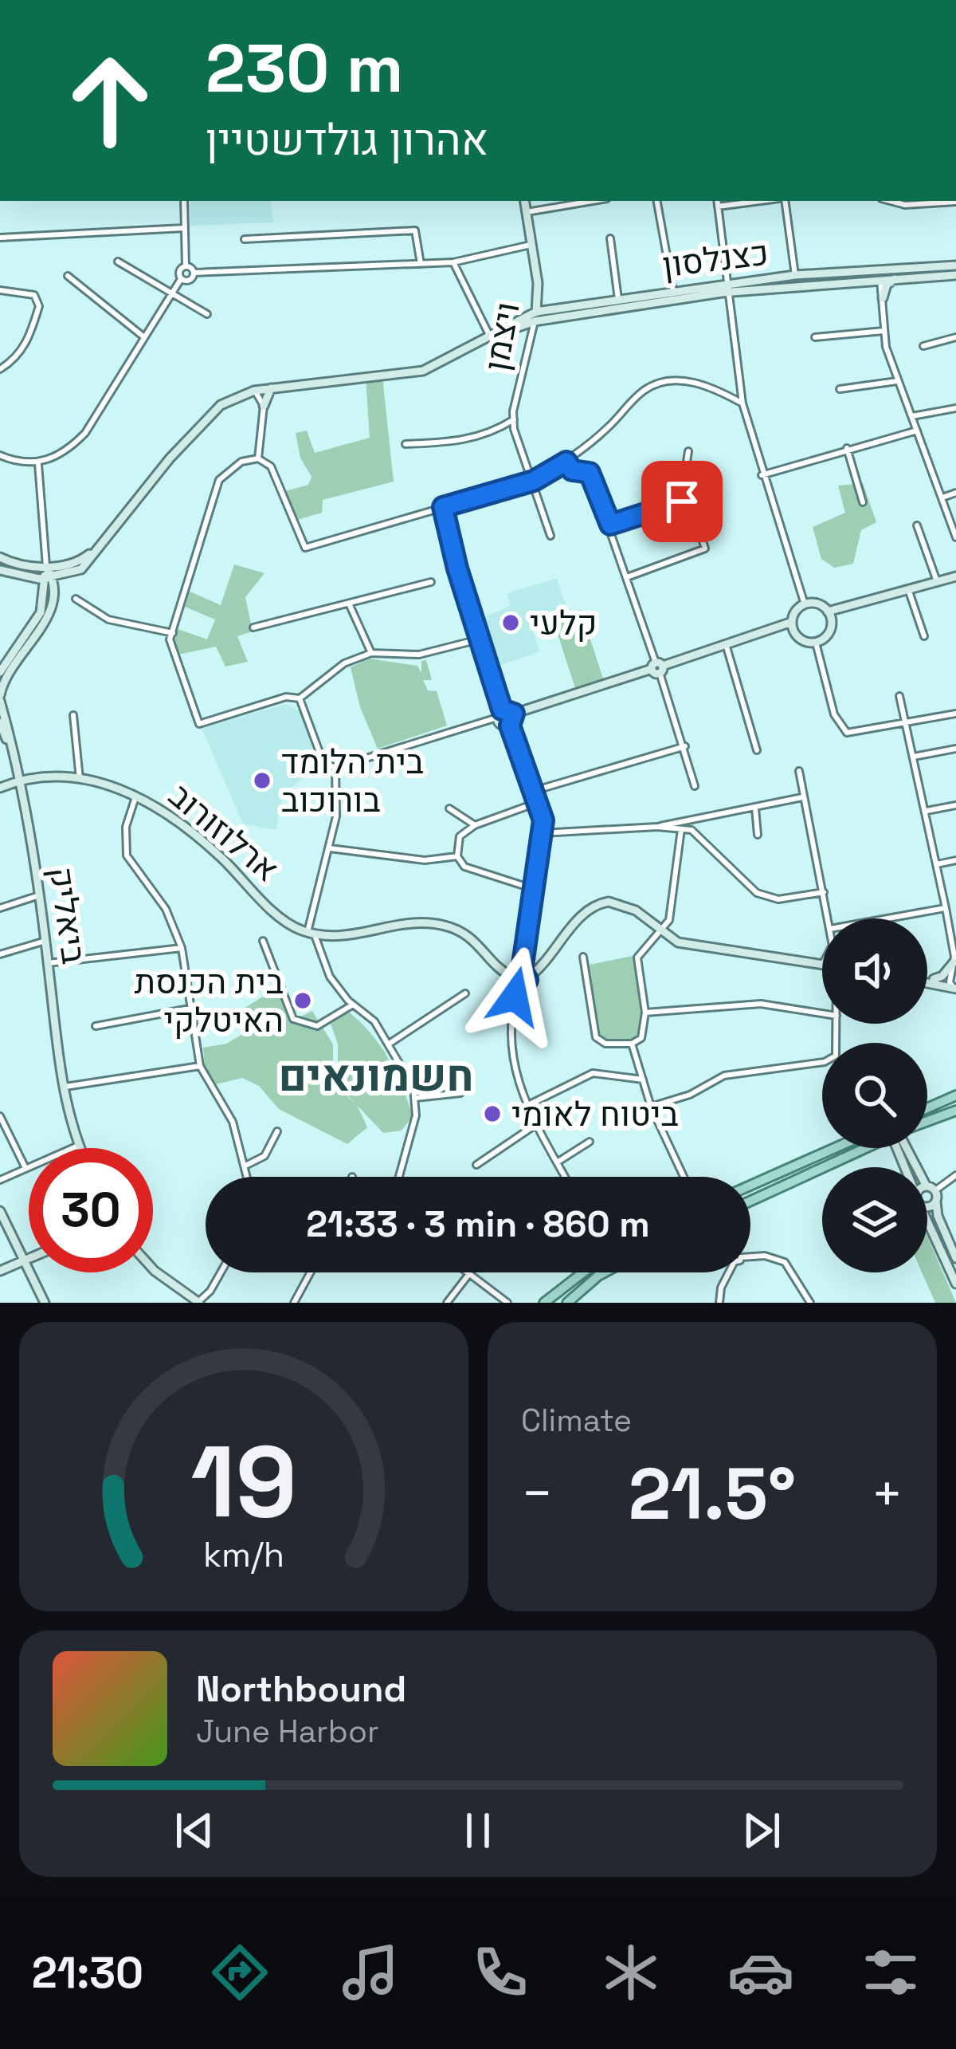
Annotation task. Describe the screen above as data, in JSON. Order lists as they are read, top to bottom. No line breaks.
{"streets":{"street":["כצנלסון","ויצמן","ארלוזורוב","ביאליק"]},"crossings":[["כצנלסון","ויצמן"],["ארלוזורוב","ביאליק"]],"districts":["חשמונאים"],"places":["קלעי","בית הלומד בורוכוב","בית הכנסת האיטלקי","ביטוח לאומי"],"page":{"turn":["230 m","אהרון גולדשטיין"],"limit":"30","trip":"21:33 · 3 min · 860 m","tile":"Climate","heat":["−","21.5°","+"],"song":["Northbound","June Harbor"],"tabs":"21:30","gauge":["19","km/h"]}}
